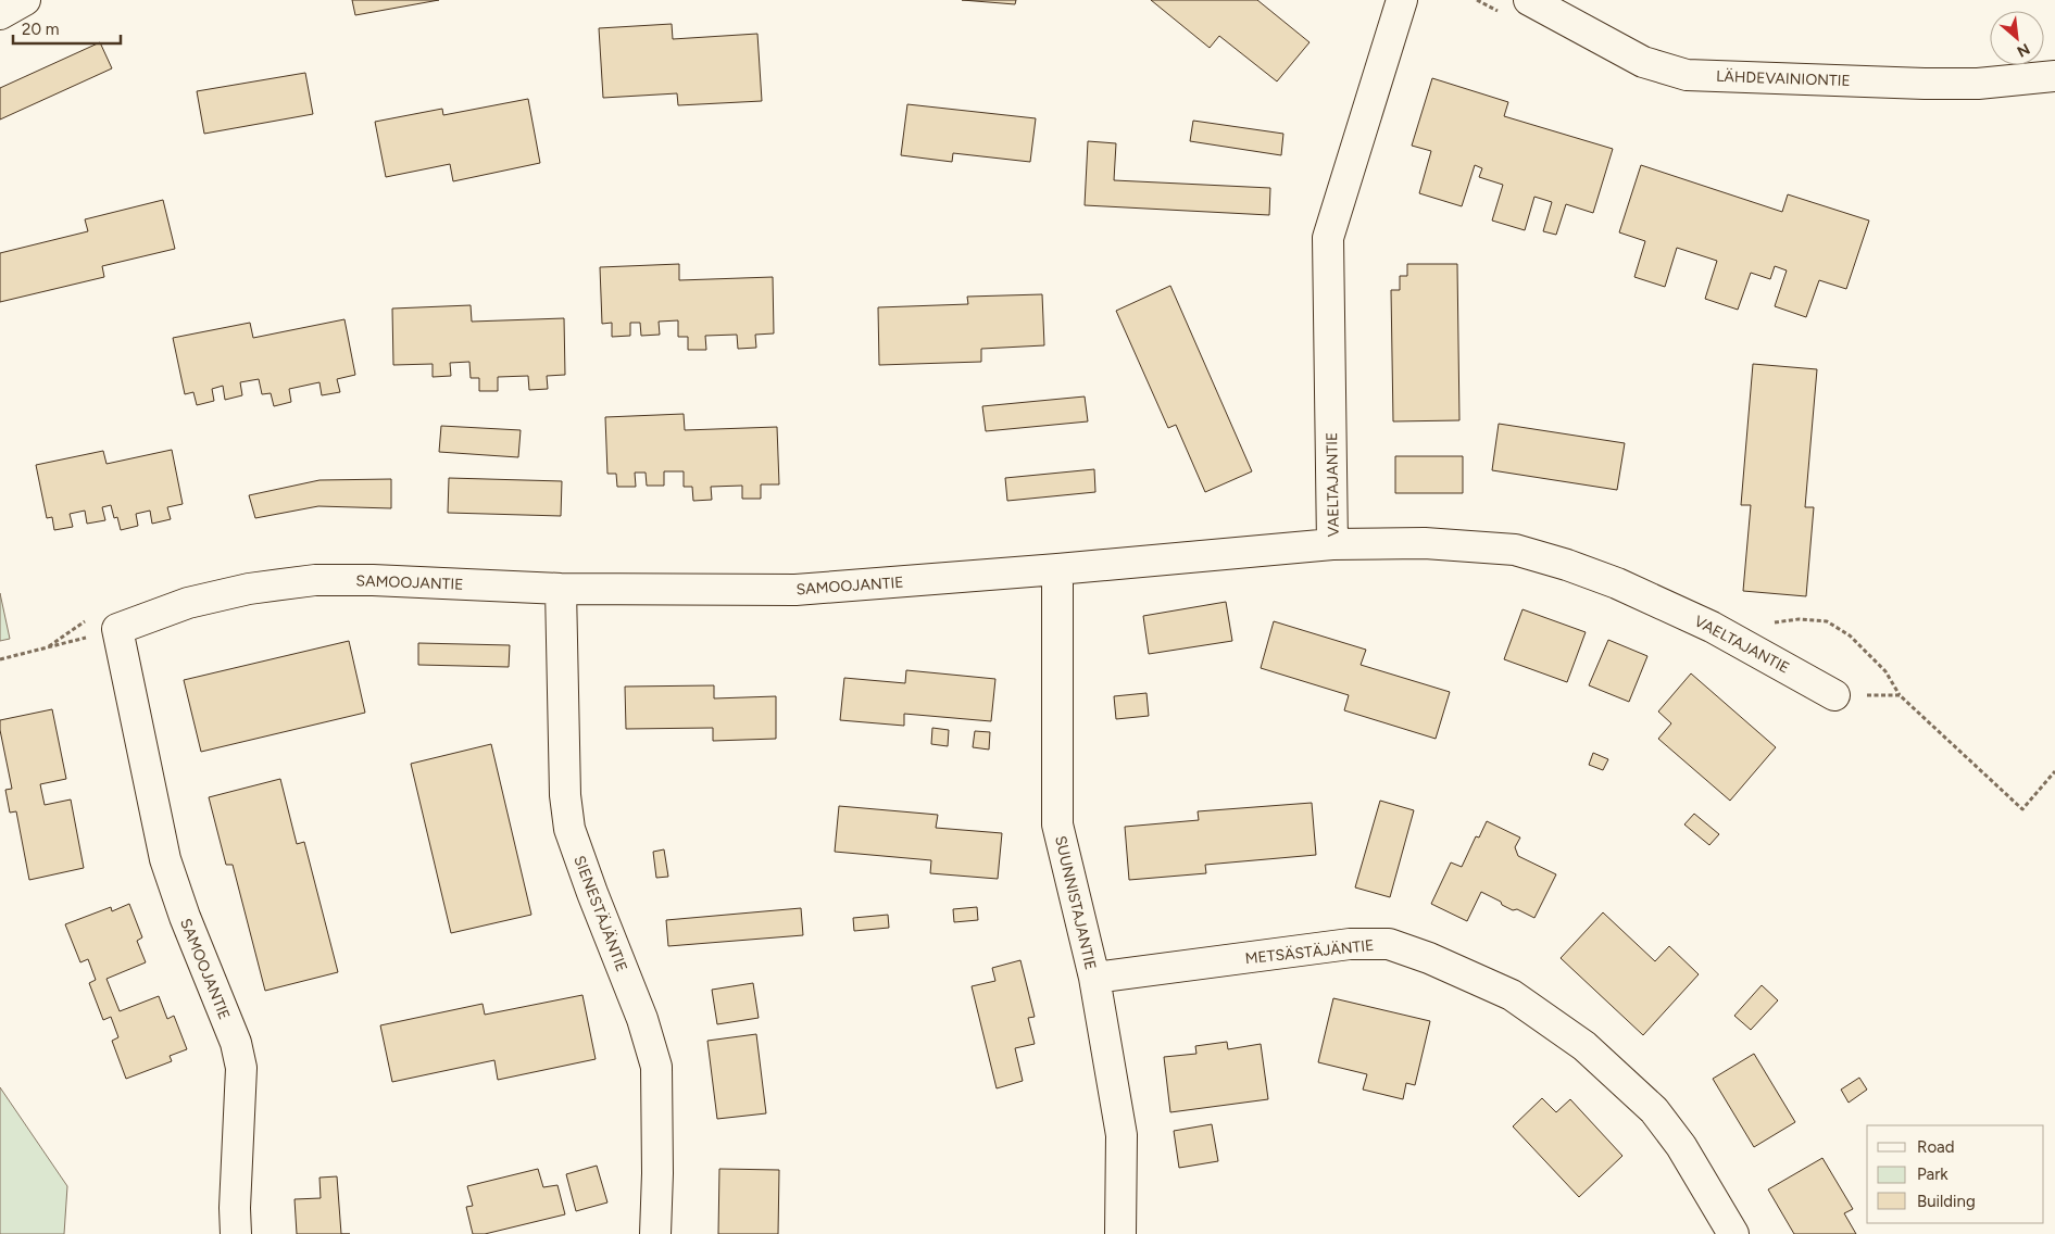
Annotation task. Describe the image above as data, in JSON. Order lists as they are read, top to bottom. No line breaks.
{"streets":{"street":["LÄHDEVAINIONTIE","VAELTAJANTIE","SAMOOJANTIE","SUUNNISTAJANTIE","SIENESTÄJÄNTIE","METSÄSTÄJÄNTIE"]},"crossings":[["VAELTAJANTIE","SAMOOJANTIE"],["SAMOOJANTIE","SUUNNISTAJANTIE"],["SAMOOJANTIE","SIENESTÄJÄNTIE"],["SUUNNISTAJANTIE","METSÄSTÄJÄNTIE"]],"legend":["Road","Park","Building"],"scale_bar":"20 m","north":"bottom right"}
